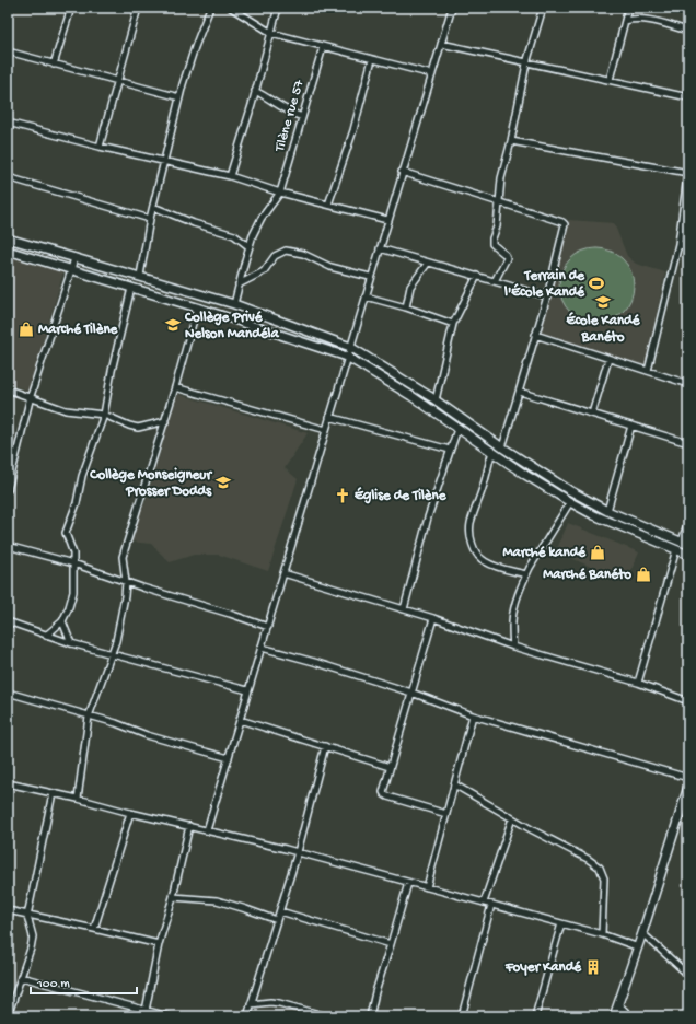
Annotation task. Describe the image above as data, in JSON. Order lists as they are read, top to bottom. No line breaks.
{"streets":{"street":["Tilène rue 57"]},"places":{"sports":["Terrain de l'École Kandé"],"school or university":["École Kandé Banéto","Collège Privé Nelson Mandéla","Collège Monseigneur Prosser Dodds"],"shop":["Marché Tilène","Marché kandé","Marché Banéto"],"church":["Église de Tilène"],"building":["Foyer Kandé"]},"scale_bar":"100 m"}
